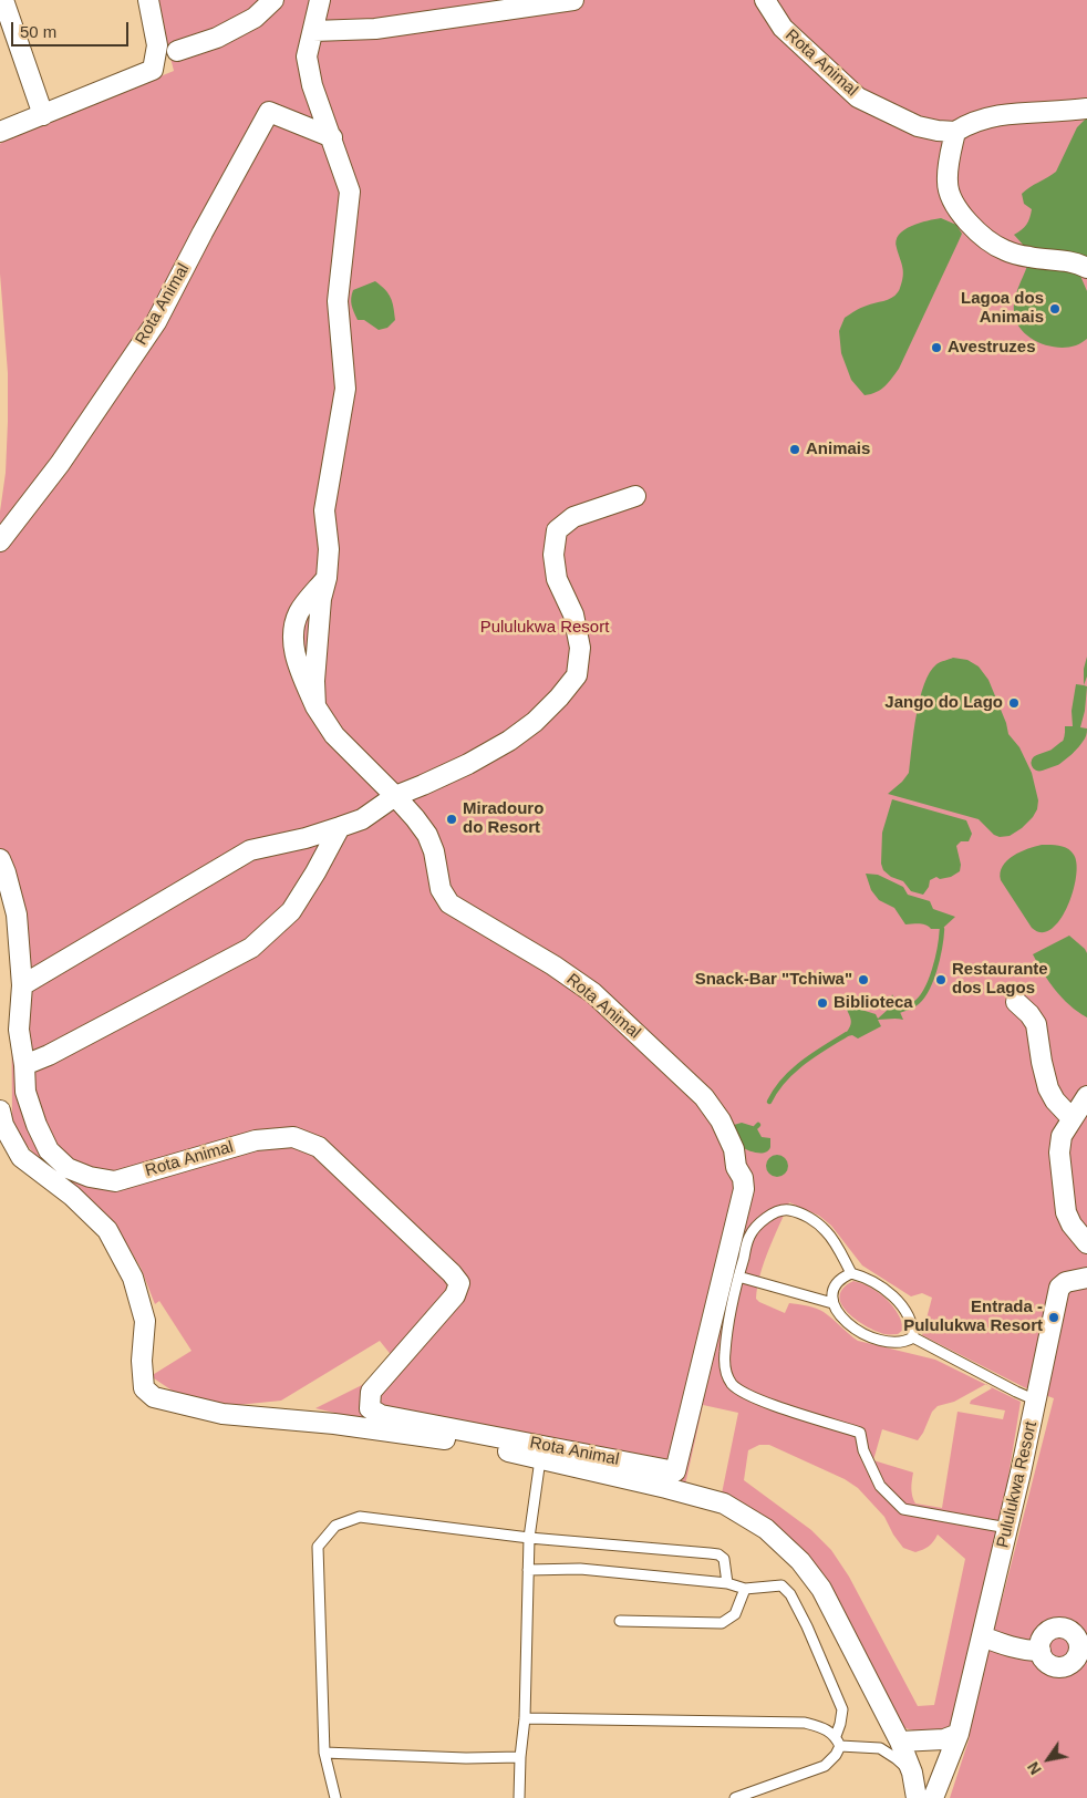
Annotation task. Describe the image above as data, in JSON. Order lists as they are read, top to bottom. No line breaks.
{"streets":{"street":["Rota Animal","Pululukwa Resort"]},"parks":["Pululukwa Resort"],"places":["Lagoa dos Animais","Avestruzes","Animais","Jango do Lago","Miradouro do Resort","Snack-Bar \"Tchiwa\"","Restaurante dos Lagos","Biblioteca","Entrada - Pululukwa Resort"],"scale_bar":"50 m","north":"bottom left"}
